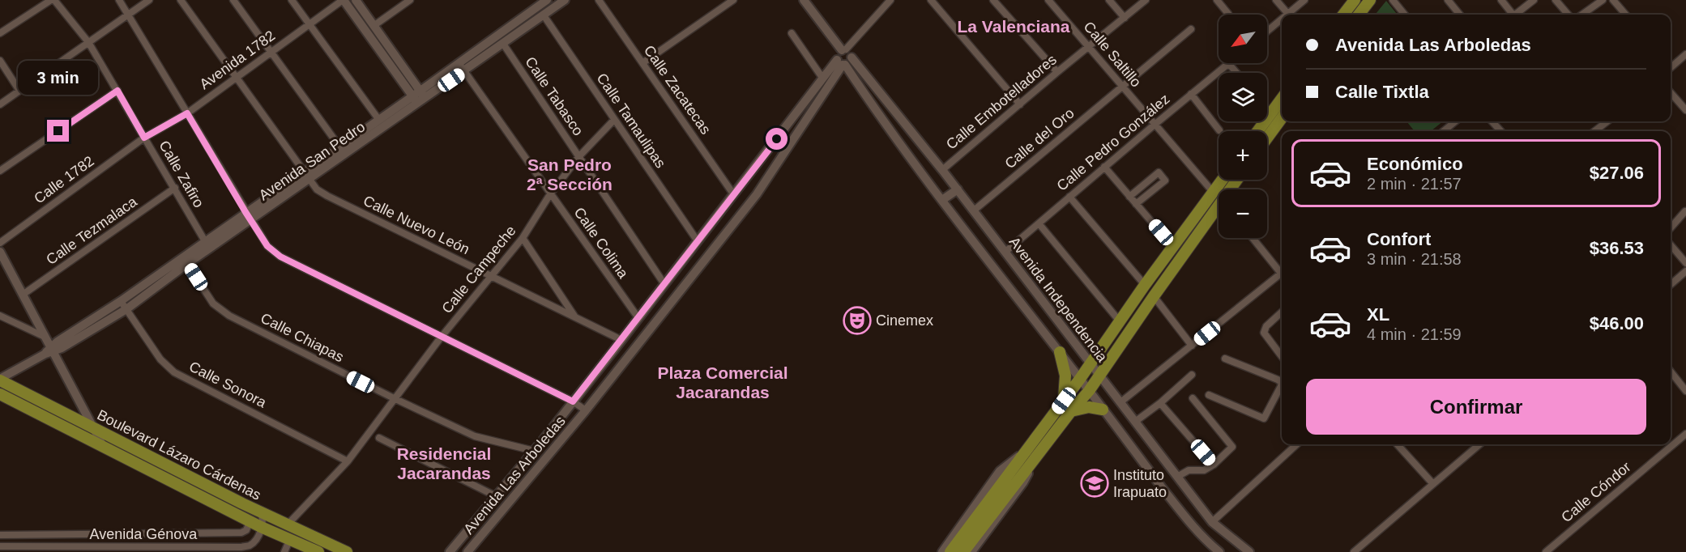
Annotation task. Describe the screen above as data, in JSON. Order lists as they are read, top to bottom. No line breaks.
{"streets":{"main road":["Boulevard Lázaro Cárdenas"],"street":["Calle Saltillo","Avenida 1782","Calle Zacatecas","Calle Tabasco","Calle Embotelladores","Calle Tamaulipas","Calle del Oro","Calle Pedro González","Avenida San Pedro","Calle Zafiro","Calle 1782","Calle Nuevo León","Calle Tezmalaca","Calle Colima","Calle Campeche","Avenida Independencia","Calle Chiapas","Calle Sonora","Avenida Las Arboledas","Calle Cóndor","Avenida Génova"]},"crossings":[["Calle Saltillo","Calle Embotelladores"],["Calle Saltillo","Calle del Oro"],["Calle Saltillo","Calle Pedro González"],["Avenida 1782","Calle Zafiro"],["Avenida 1782","Calle 1782"],["Avenida 1782","Calle Nuevo León"],["Calle Zacatecas","Avenida Las Arboledas"],["Calle Tabasco","Avenida San Pedro"],["Calle Tabasco","Calle Campeche"],["Calle Tabasco","Avenida Las Arboledas"],["Calle Embotelladores","Avenida Independencia"],["Calle Tamaulipas","Avenida San Pedro"],["Calle Tamaulipas","Calle Campeche"],["Calle Tamaulipas","Avenida Las Arboledas"],["Calle del Oro","Avenida Independencia"],["Calle Pedro González","Avenida Independencia"],["Avenida San Pedro","Calle Zafiro"],["Avenida San Pedro","Calle Nuevo León"],["Avenida San Pedro","Calle Colima"],["Avenida San Pedro","Calle Chiapas"],["Avenida San Pedro","Calle Sonora"],["Avenida San Pedro","Boulevard Lázaro Cárdenas"],["Calle Zafiro","Calle 1782"],["Calle Zafiro","Calle Tezmalaca"],["Calle Nuevo León","Calle Campeche"],["Calle Nuevo León","Avenida Las Arboledas"],["Calle Colima","Calle Campeche"],["Calle Colima","Avenida Las Arboledas"],["Calle Campeche","Calle Chiapas"],["Calle Campeche","Calle Sonora"],["Calle Campeche","Boulevard Lázaro Cárdenas"],["Avenida Independencia","Avenida Las Arboledas"],["Calle Chiapas","Avenida Las Arboledas"],["Boulevard Lázaro Cárdenas","Avenida Génova"]],"districts":["La Valenciana","San Pedro 2ª Sección","Plaza Comercial Jacarandas","Residencial Jacarandas"],"places":{"theatre":["Cinemex"],"school or university":["Instituto Irapuato"]},"north":"bottom left","page":{"map_buttons":["+","−"],"banner":["Avenida Las Arboledas","Calle Tixtla"],"bubble":"3 min","list":[{"name":"Económico","note":"2 min · 21:57","value":"$27.06"},{"name":"Confort","note":"3 min · 21:58","value":"$36.53"},{"name":"XL","note":"4 min · 21:59","value":"$46.00"}],"buttons":"Confirmar"}}
